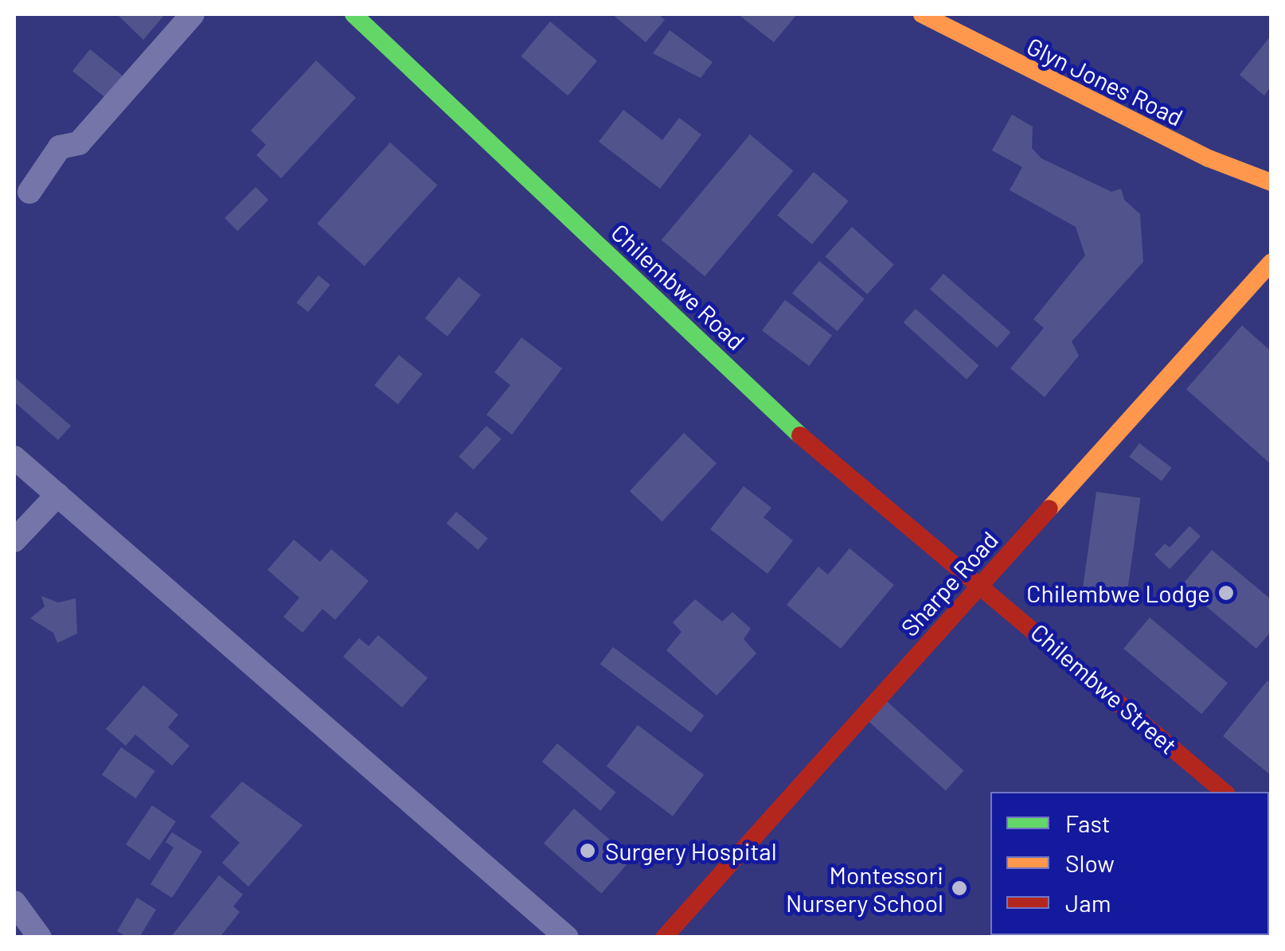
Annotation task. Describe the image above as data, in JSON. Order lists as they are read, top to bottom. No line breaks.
{"streets":{"street":["Glyn Jones Road","Chilembwe Road","Sharpe Road","Chilembwe Street"]},"crossings":[["Chilembwe Road","Sharpe Road"],["Chilembwe Road","Chilembwe Street"],["Sharpe Road","Chilembwe Street"]],"places":["Chilembwe Lodge","Surgery Hospital","Montessori Nursery School"],"legend":["Fast","Slow","Jam"]}
